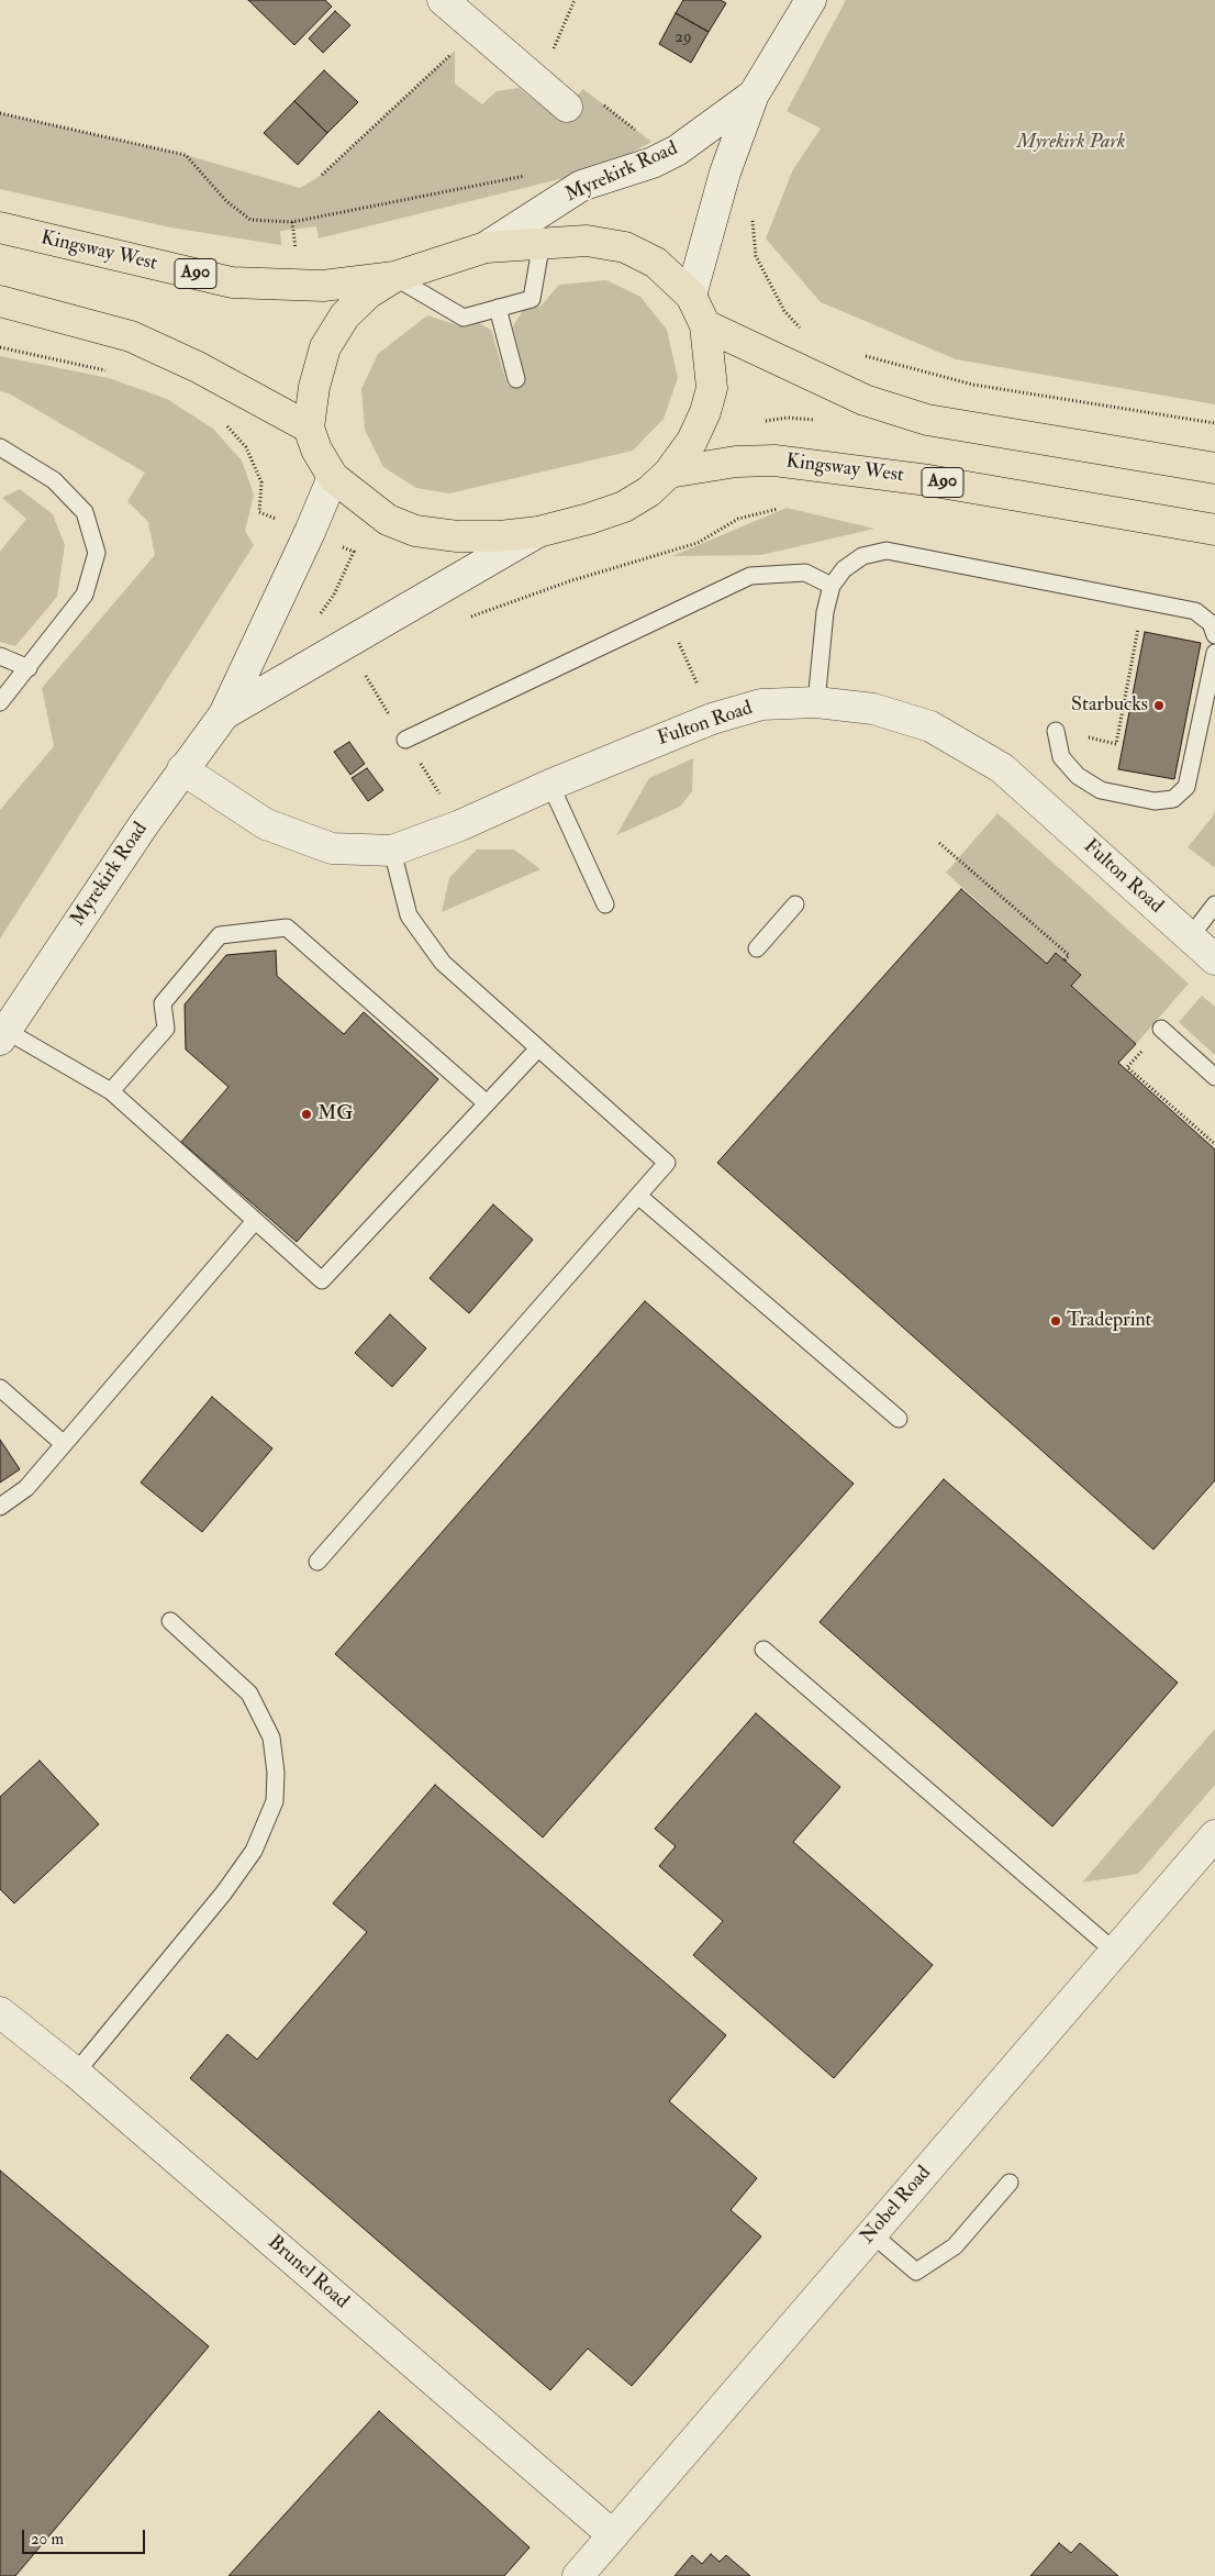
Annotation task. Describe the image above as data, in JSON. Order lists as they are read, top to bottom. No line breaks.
{"streets":{"highway":["Kingsway West","A90"],"street":["Myrekirk Road","Fulton Road","Nobel Road","Brunel Road"]},"crossings":[["Myrekirk Road","Kingsway West"],["Myrekirk Road","Fulton Road"],["Nobel Road","Brunel Road"]],"parks":["Myrekirk Park"],"places":["Starbucks","MG","Tradeprint"],"house_numbers":["29"],"scale_bar":"20 m"}
